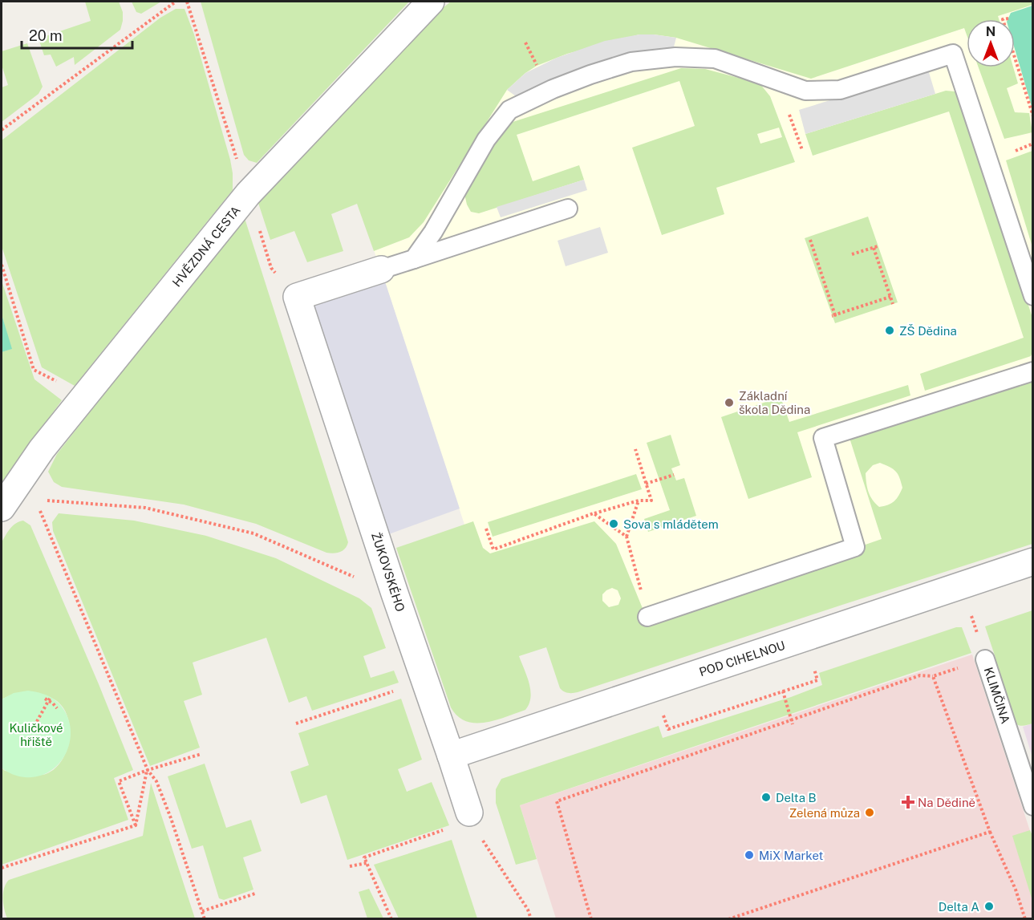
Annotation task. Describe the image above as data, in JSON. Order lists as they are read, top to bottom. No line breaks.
{"streets":{"street":["HVĚZDNÁ CESTA","ŽUKOVSKÉHO","POD CIHELNOU"],"lane":["KLIMČINA"]},"crossings":[["ŽUKOVSKÉHO","POD CIHELNOU"],["POD CIHELNOU","KLIMČINA"]],"parks":["Kuličkové hřiště"],"places":{"other":["ZŠ Dědina","Základní škola Dědina","Sova s mládětem","Delta B","Zelená můza","MiX Market","Delta A"],"health":["Na Dědině"]},"scale_bar":"20 m","north":"top"}
